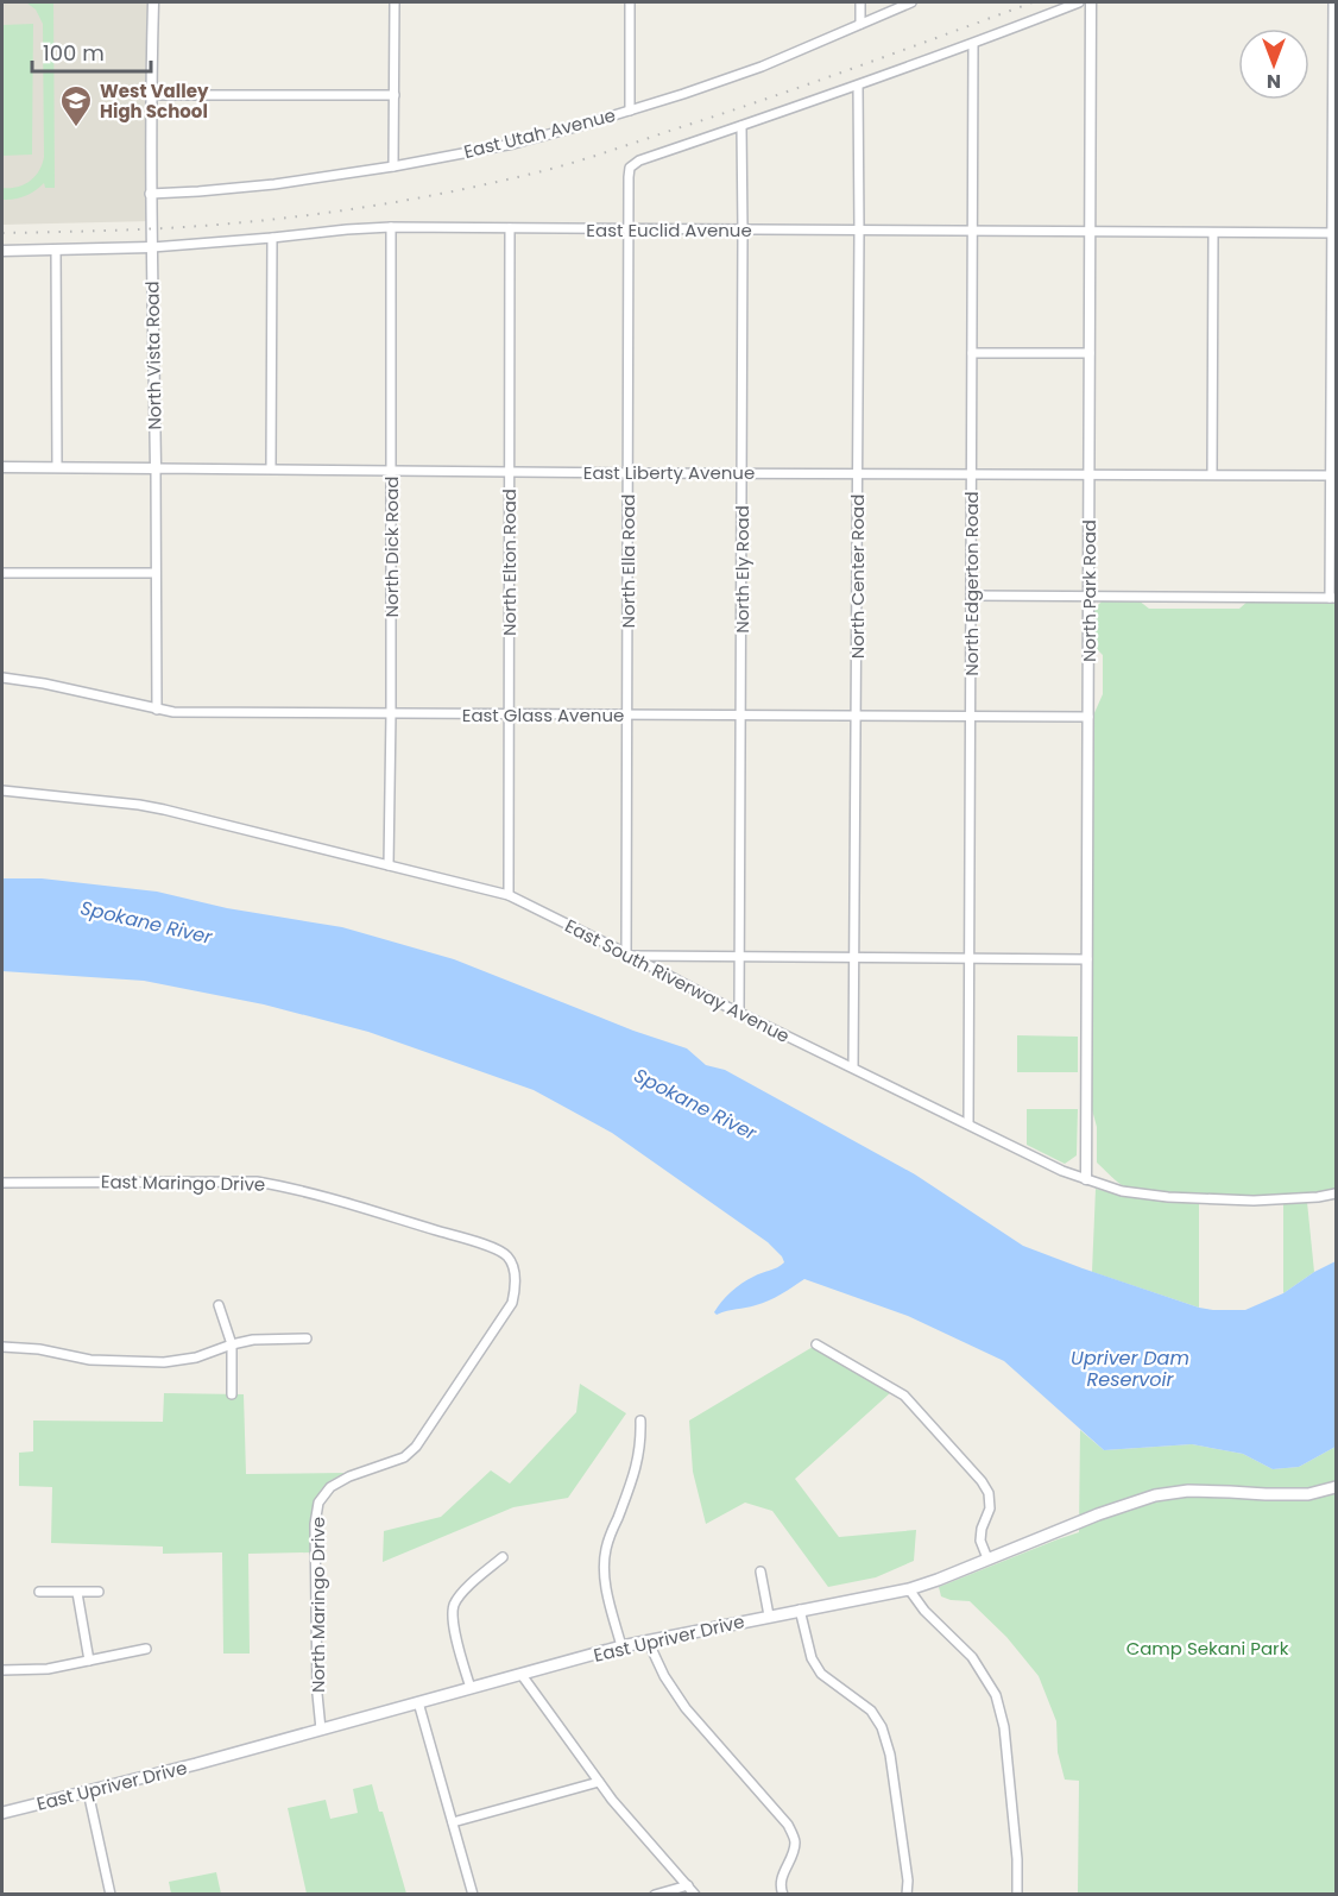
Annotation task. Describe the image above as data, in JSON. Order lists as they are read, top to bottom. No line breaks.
{"streets":{"main road":["East Upriver Drive"],"street":["East Utah Avenue","East Euclid Avenue","North Vista Road","East Liberty Avenue","North Dick Road","North Ella Road","North Elton Road","North Ely Road","North Center Road","North Edgerton Road","North Park Road","East Glass Avenue","East South Riverway Avenue","East Maringo Drive","North Maringo Drive"]},"crossings":[["East Utah Avenue","North Vista Road"],["East Euclid Avenue","North Vista Road"],["East Euclid Avenue","North Dick Road"],["East Euclid Avenue","North Ella Road"],["East Euclid Avenue","North Elton Road"],["East Euclid Avenue","North Ely Road"],["East Euclid Avenue","North Center Road"],["East Euclid Avenue","North Edgerton Road"],["East Euclid Avenue","North Park Road"],["North Vista Road","East Liberty Avenue"],["North Vista Road","East Glass Avenue"],["East Liberty Avenue","North Dick Road"],["East Liberty Avenue","North Ella Road"],["East Liberty Avenue","North Elton Road"],["East Liberty Avenue","North Ely Road"],["East Liberty Avenue","North Center Road"],["East Liberty Avenue","North Edgerton Road"],["East Liberty Avenue","North Park Road"],["North Dick Road","East Glass Avenue"],["North Dick Road","East South Riverway Avenue"],["North Ella Road","North Ely Road"],["North Ella Road","East Glass Avenue"],["North Ella Road","East South Riverway Avenue"],["North Elton Road","East Glass Avenue"],["North Elton Road","East South Riverway Avenue"],["North Ely Road","East Glass Avenue"],["North Ely Road","East South Riverway Avenue"],["North Center Road","East Glass Avenue"],["North Center Road","East South Riverway Avenue"],["North Edgerton Road","East Glass Avenue"],["North Edgerton Road","East South Riverway Avenue"],["North Park Road","East Glass Avenue"],["North Park Road","East South Riverway Avenue"],["East Maringo Drive","North Maringo Drive"],["North Maringo Drive","East Upriver Drive"]],"water":["Spokane River","Upriver Dam Reservoir"],"parks":["Camp Sekani Park"],"places":{"school or university":["West Valley High School"]},"scale_bar":"100 m","north":"bottom"}
